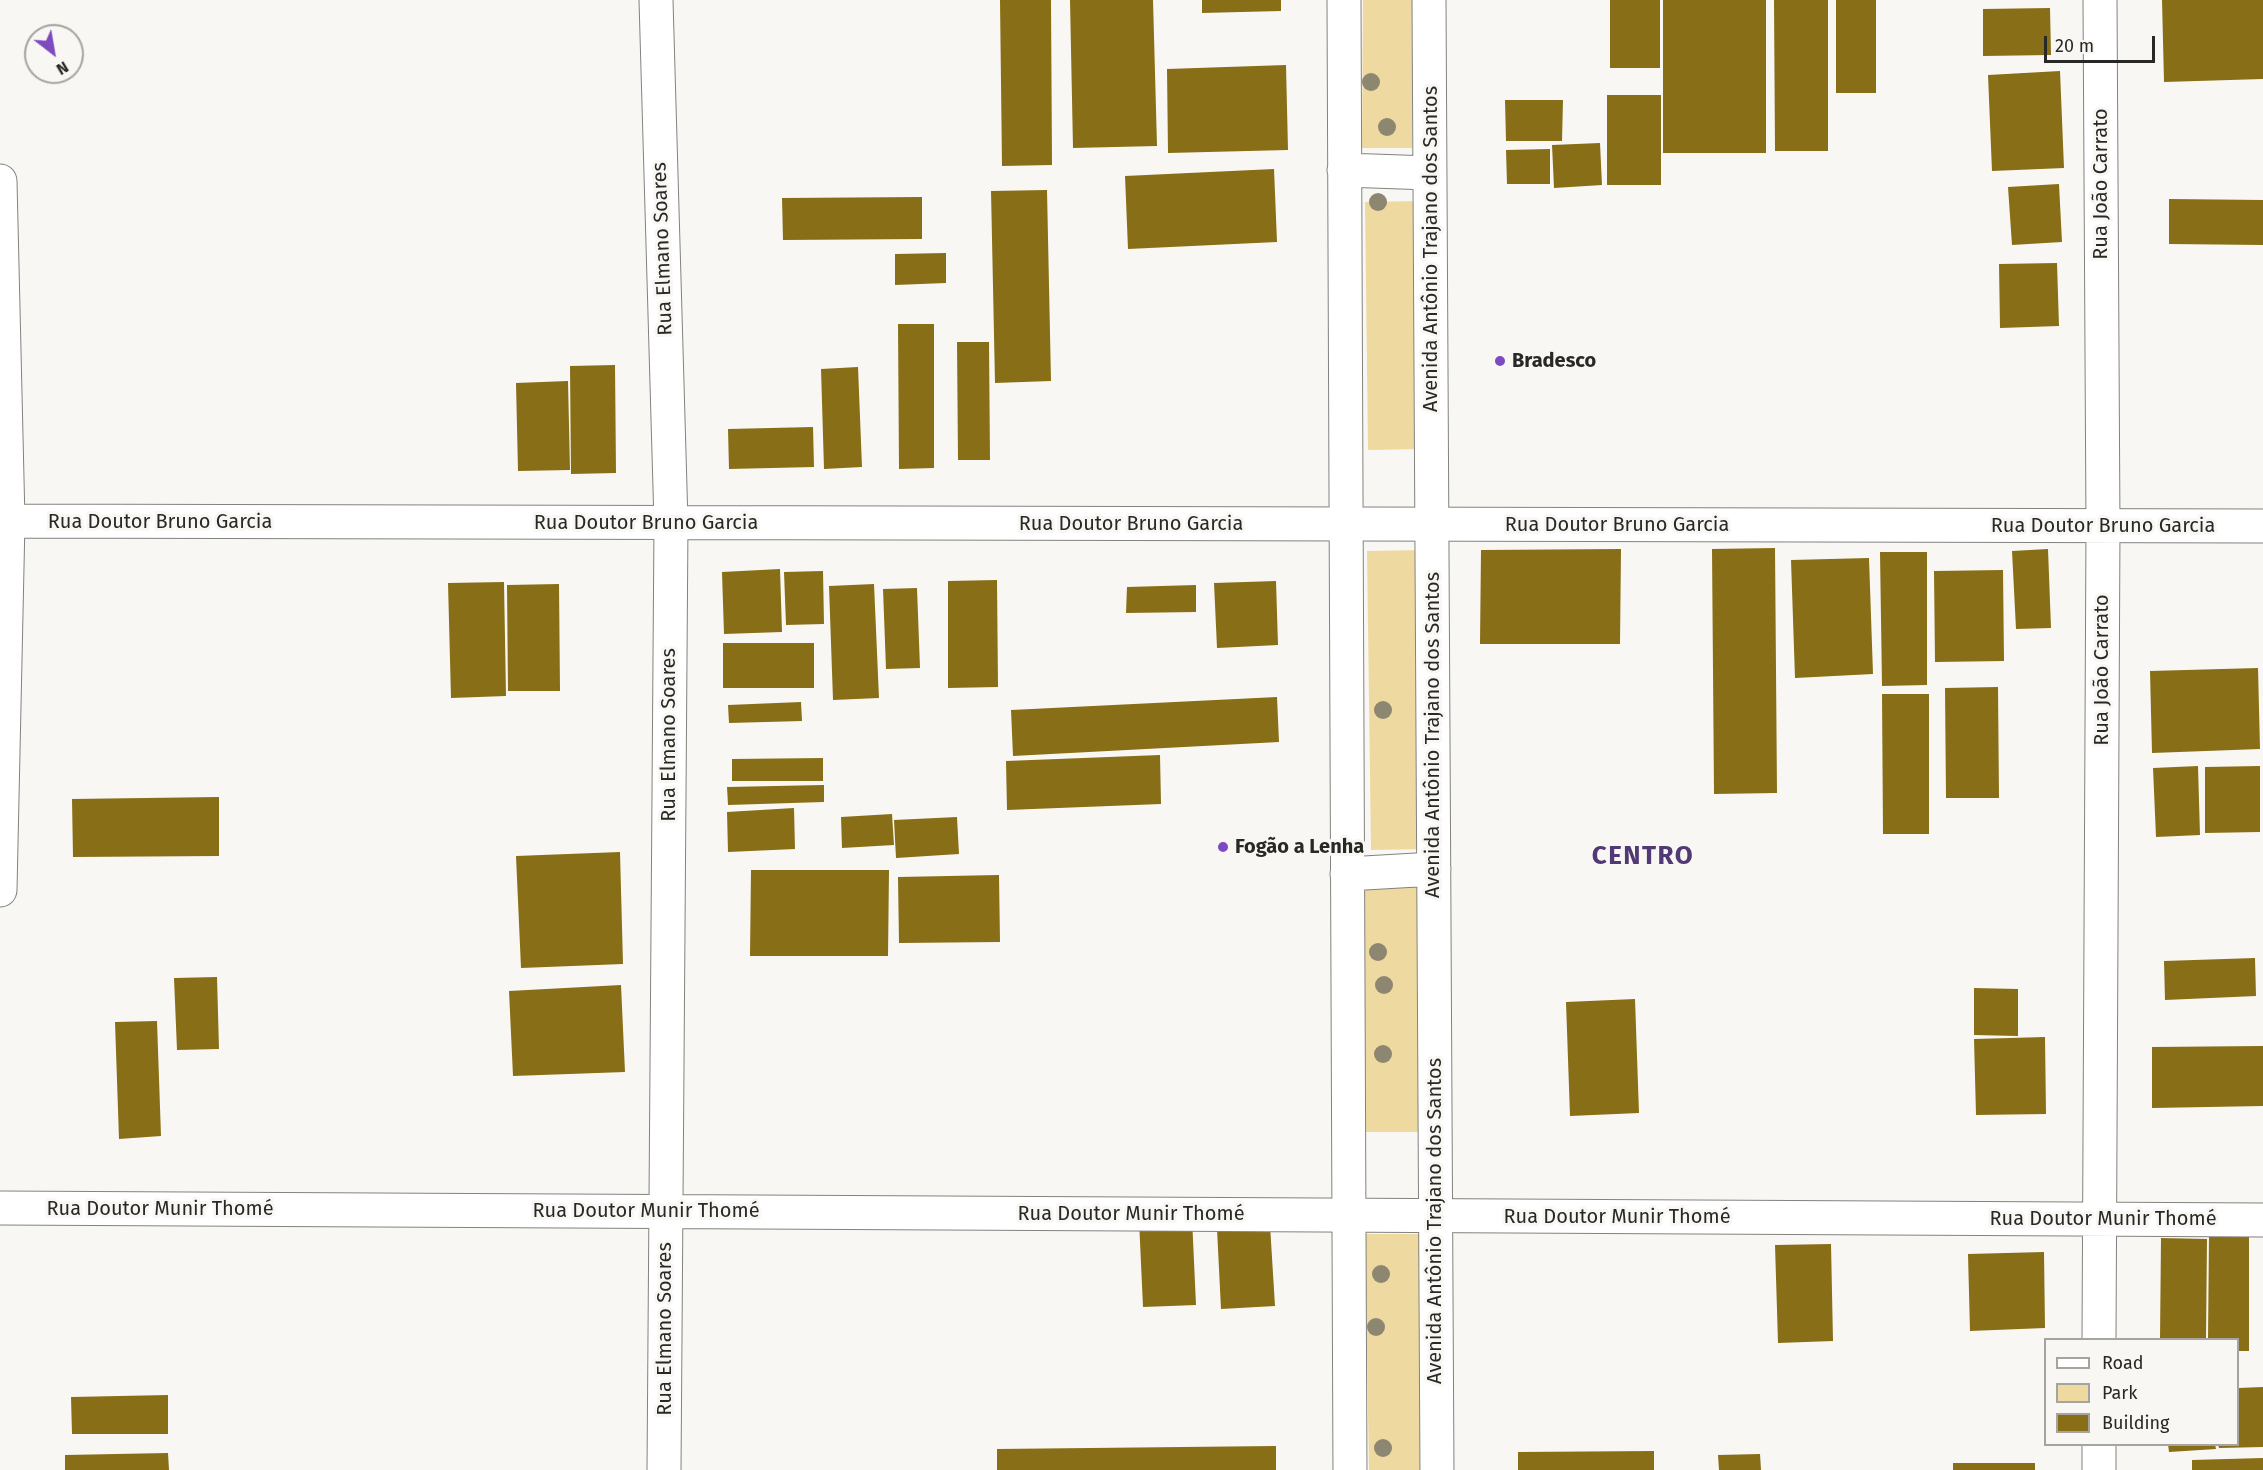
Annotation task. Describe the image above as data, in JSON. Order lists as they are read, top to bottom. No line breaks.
{"streets":{"street":["Rua João Carrato","Rua Elmano Soares","Avenida Antônio Trajano dos Santos","Rua Doutor Bruno Garcia","Rua Doutor Munir Thomé"]},"crossings":[["Rua João Carrato","Rua Doutor Bruno Garcia"],["Rua João Carrato","Rua Doutor Munir Thomé"],["Rua Elmano Soares","Rua Doutor Bruno Garcia"],["Rua Elmano Soares","Rua Doutor Munir Thomé"],["Avenida Antônio Trajano dos Santos","Rua Doutor Bruno Garcia"],["Avenida Antônio Trajano dos Santos","Rua Doutor Munir Thomé"]],"districts":["CENTRO"],"places":["Bradesco","Fogão a Lenha"],"legend":["Road","Park","Building"],"scale_bar":"20 m","north":"bottom right"}
